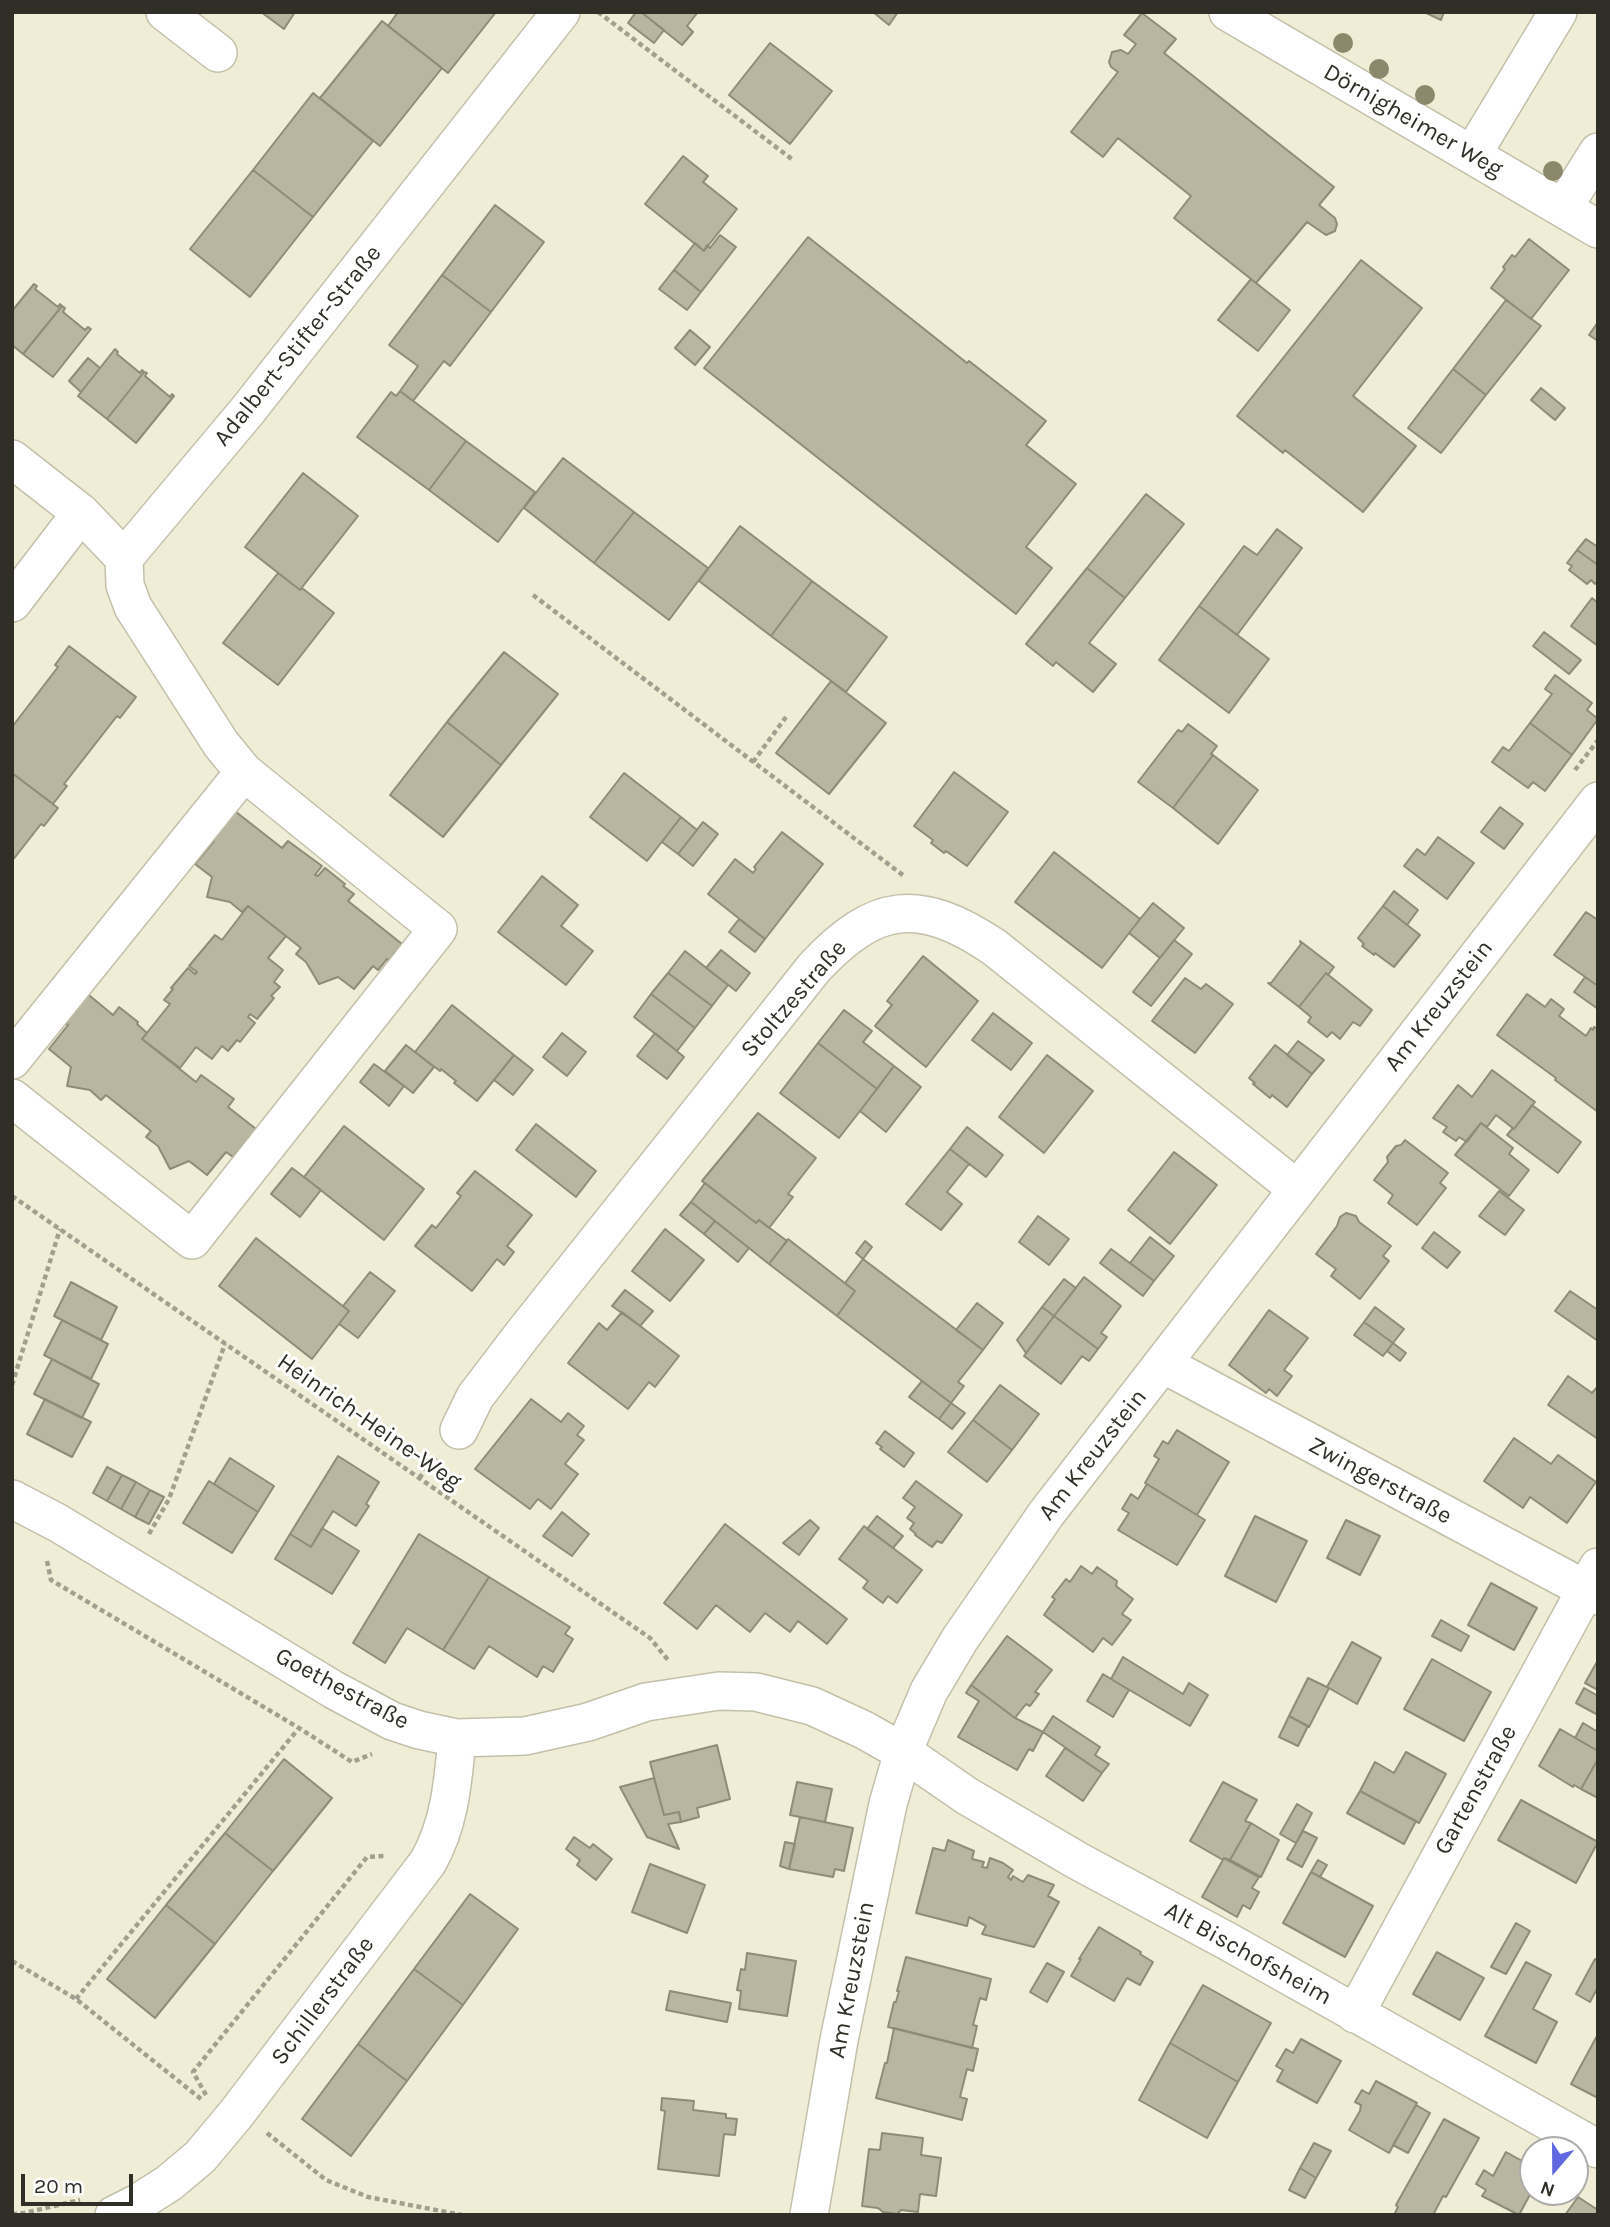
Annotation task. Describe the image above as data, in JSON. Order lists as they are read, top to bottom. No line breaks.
{"streets":{"street":["Dörnigheimer Weg","Adalbert-Stifter-Straße","Stoltzestraße","Am Kreuzstein","Zwingerstraße","Goethestraße","Gartenstraße","Alt Bischofsheim","Schillerstraße"],"path":["Heinrich-Heine-Weg"]},"crossings":[["Stoltzestraße","Am Kreuzstein"],["Am Kreuzstein","Zwingerstraße"],["Am Kreuzstein","Goethestraße"],["Am Kreuzstein","Alt Bischofsheim"],["Heinrich-Heine-Weg","Goethestraße"],["Zwingerstraße","Gartenstraße"],["Goethestraße","Alt Bischofsheim"],["Goethestraße","Schillerstraße"],["Gartenstraße","Alt Bischofsheim"]],"scale_bar":"20 m","north":"bottom"}
